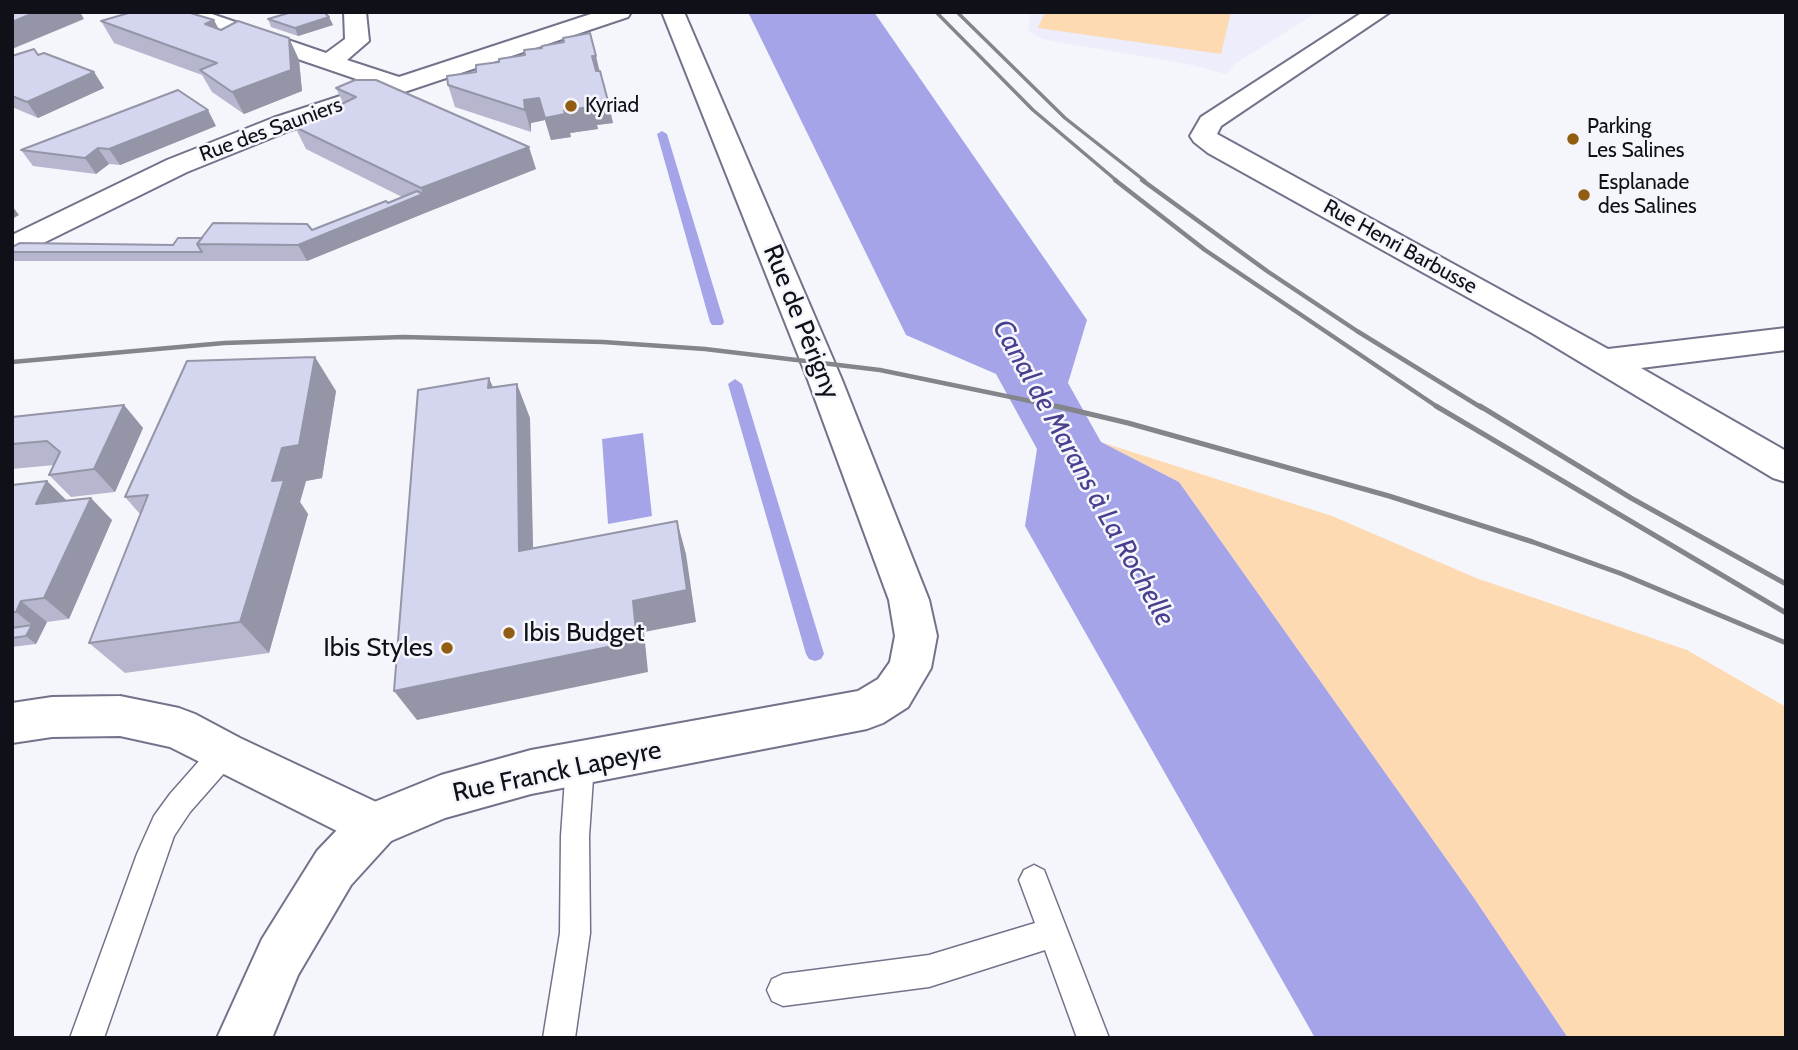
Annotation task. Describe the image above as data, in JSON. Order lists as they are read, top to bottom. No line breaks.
{"streets":{"street":["Rue des Sauniers","Rue Henri Barbusse","Rue de Périgny","Rue Franck Lapeyre"]},"crossings":[["Rue de Périgny","Rue Franck Lapeyre"]],"water":["Canal de Marans à La Rochelle"],"places":["Kyriad","Parking Les Salines","Esplanade des Salines","Ibis Budget","Ibis Styles"]}
